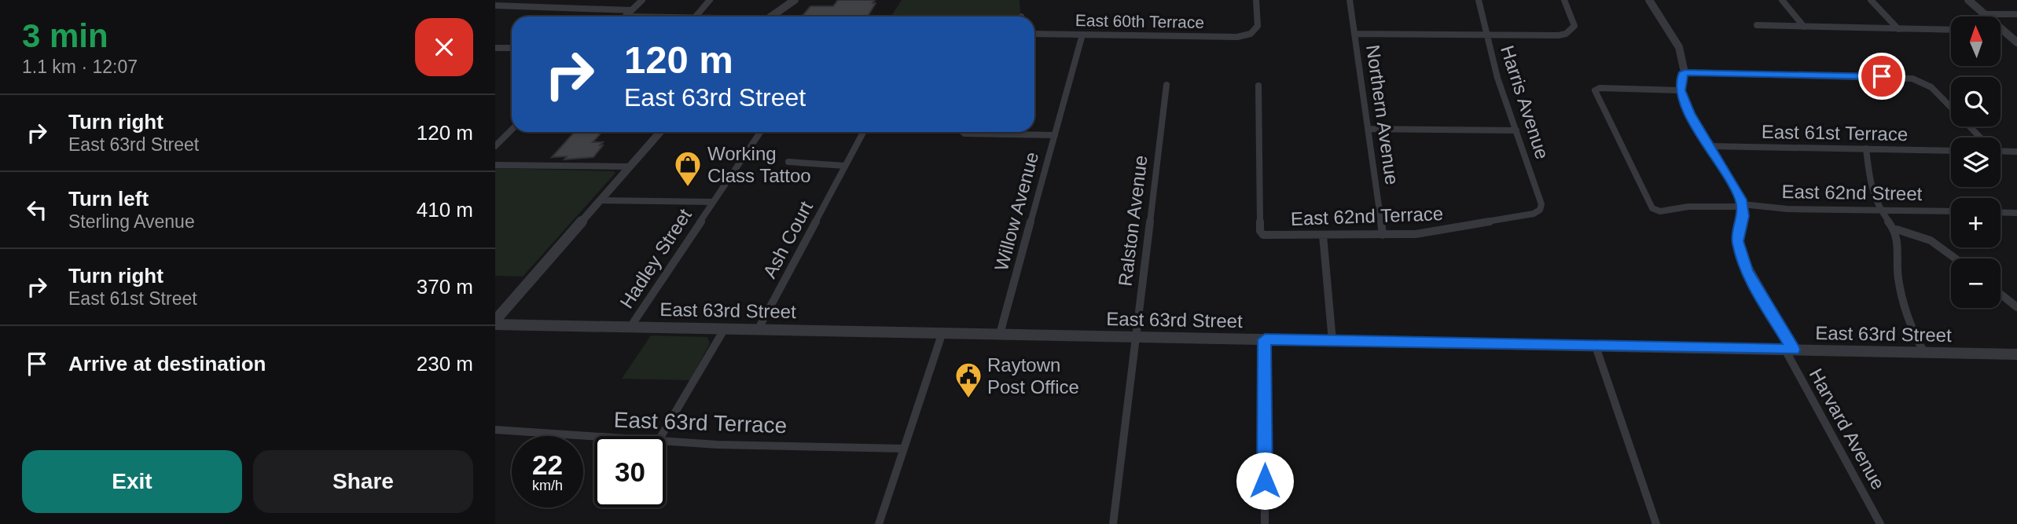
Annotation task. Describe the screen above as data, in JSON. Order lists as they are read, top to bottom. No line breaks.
{"streets":{"street":["East 60th Terrace","Harris Avenue","Northern Avenue","East 61st Terrace","East 62nd Street","Willow Avenue","East 62nd Terrace","Ralston Avenue","Ash Court","Hadley Street","East 63rd Street","East 63rd Terrace","Harvard Avenue"]},"crossings":[["East 60th Terrace","Willow Avenue"],["Harris Avenue","East 62nd Terrace"],["Northern Avenue","East 62nd Terrace"],["Willow Avenue","East 63rd Street"],["Ralston Avenue","East 63rd Street"],["Ash Court","East 63rd Street"],["Hadley Street","East 63rd Street"],["East 63rd Street","Harvard Avenue"]],"places":{"shop":["Working Class Tattoo"],"public building":["Raytown Post Office"]},"north":"top","page":{"heading":["3 min","1.1 km · 12:07"],"map_buttons":["+","−"],"turn":["120 m","East 63rd Street"],"list":[{"name":"Turn right","note":"East 63rd Street","value":"120 m"},{"name":"Turn left","note":"Sterling Avenue","value":"410 m"},{"name":"Turn right","note":"East 61st Street","value":"370 m"},{"name":"Arrive at destination","value":"230 m"}],"speed":"22 km/h","limit":"30","buttons":["Exit","Share"]}}
